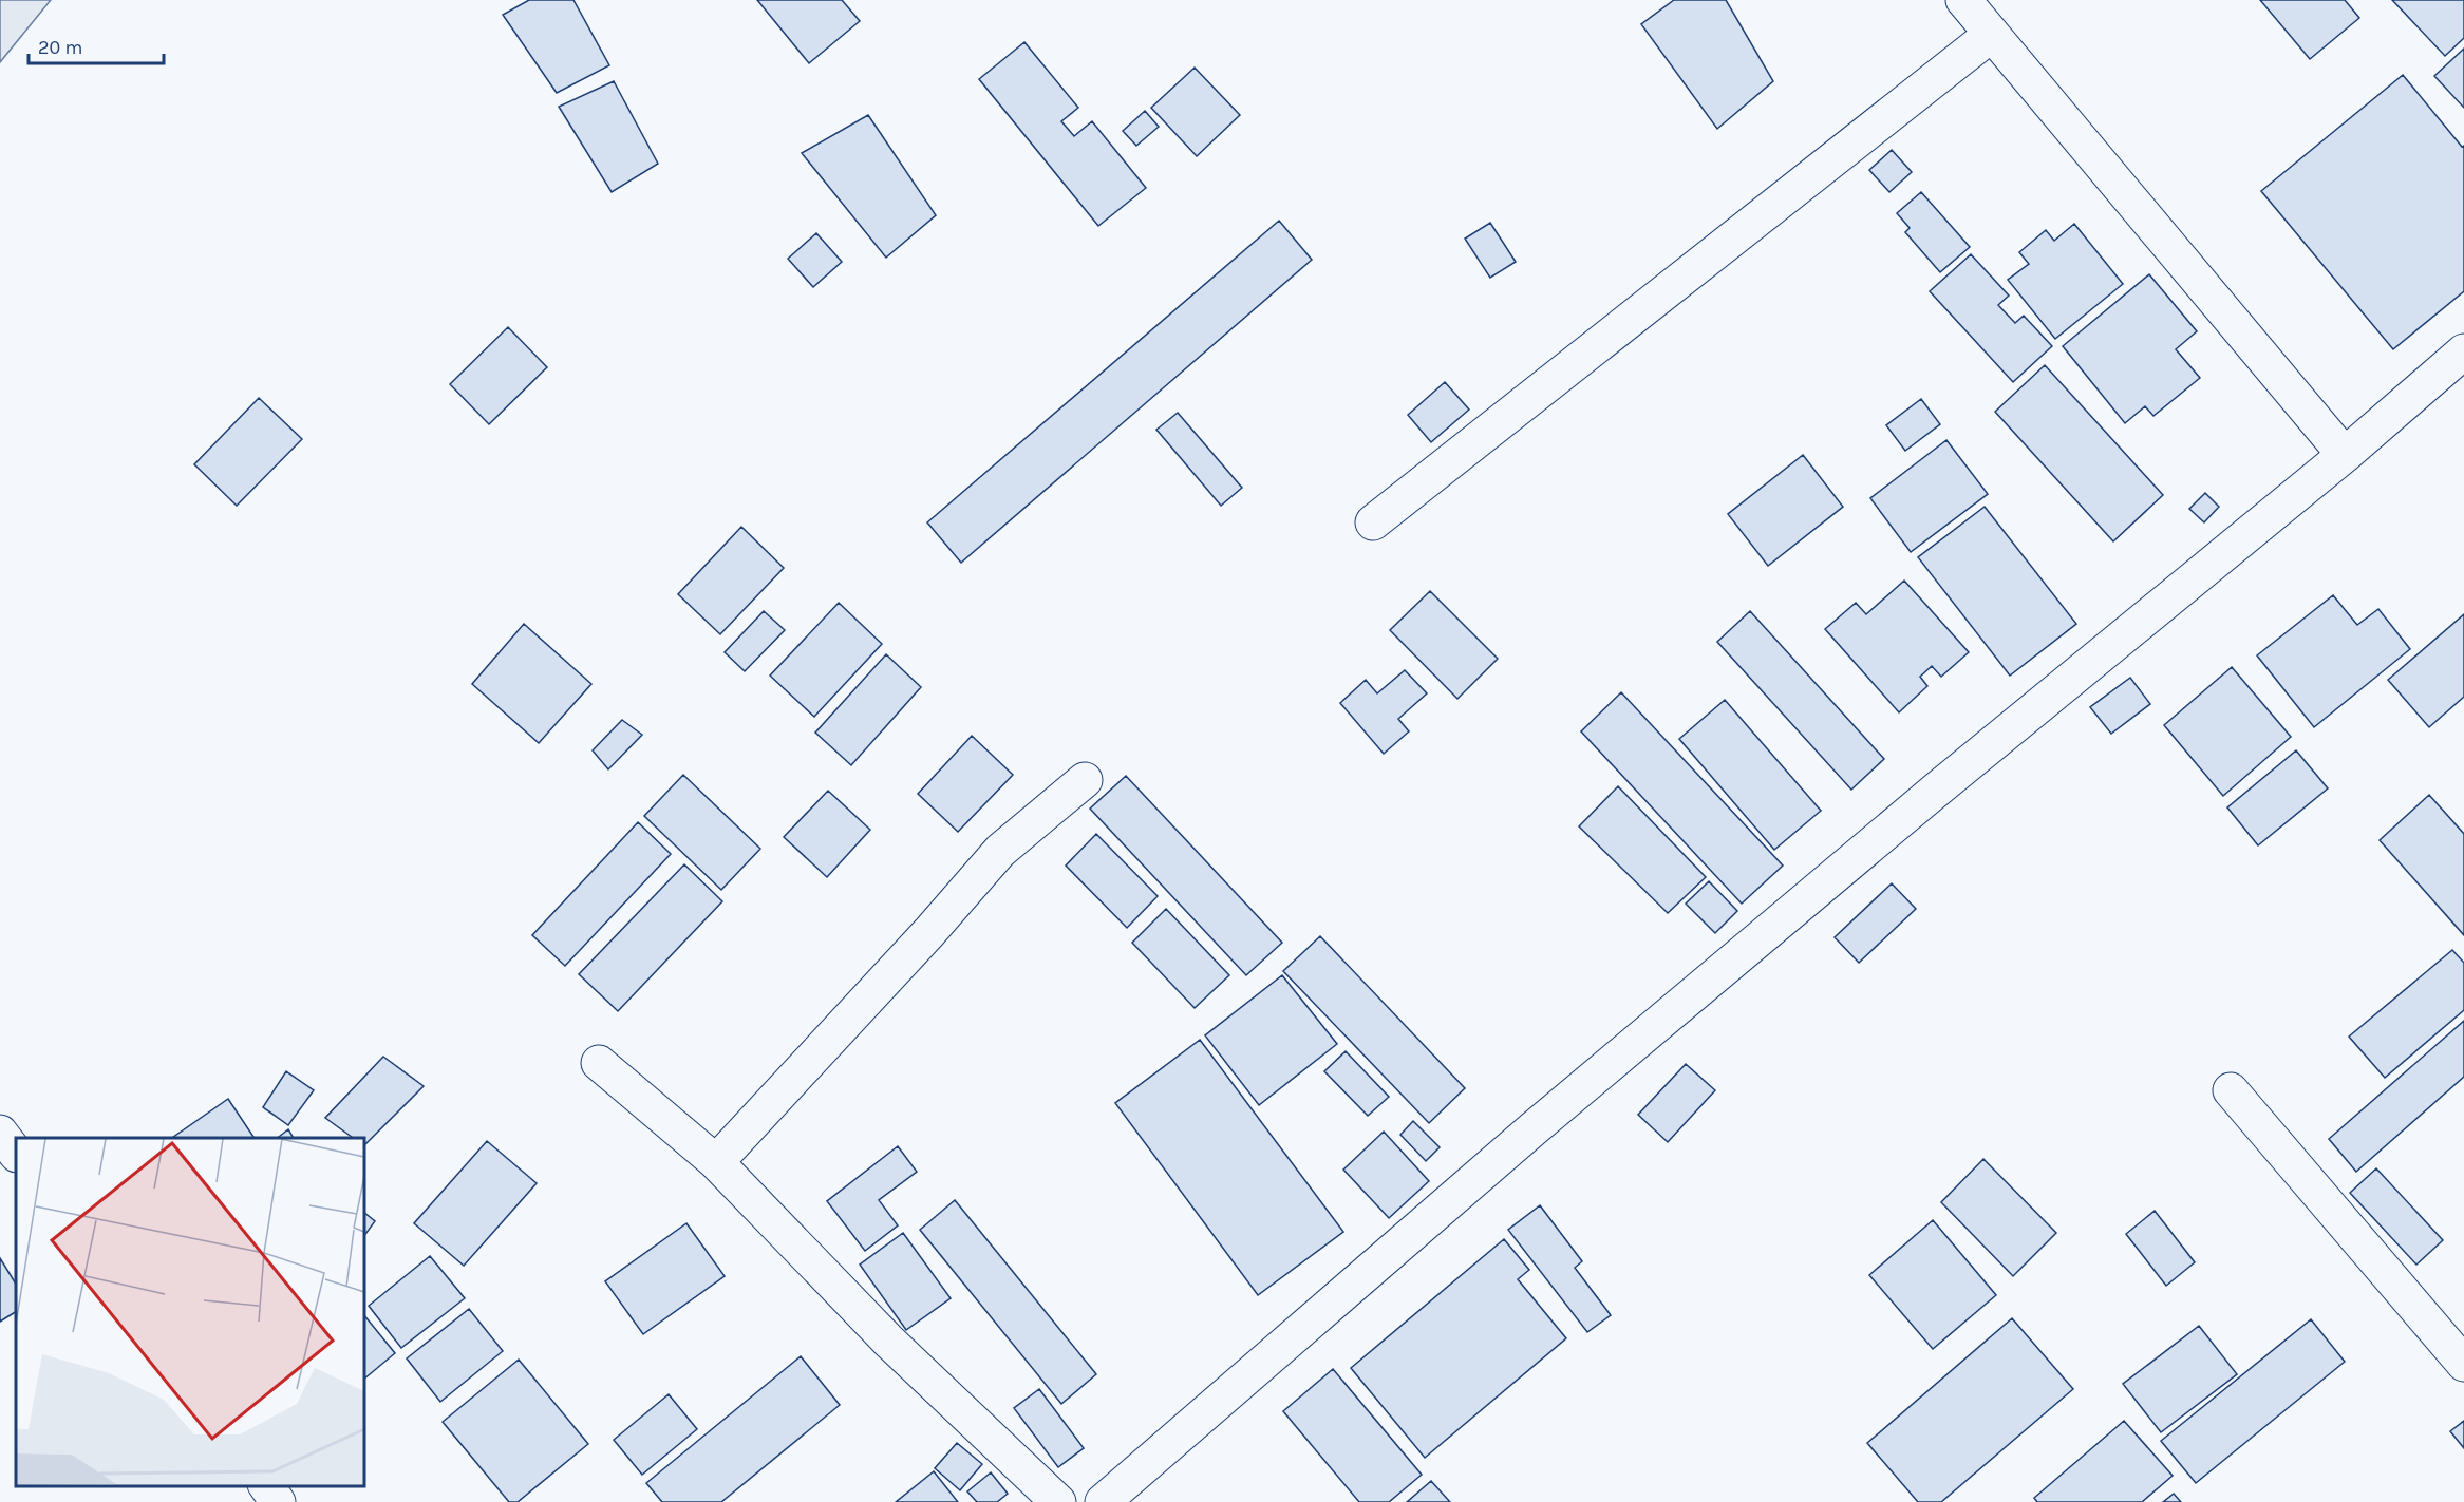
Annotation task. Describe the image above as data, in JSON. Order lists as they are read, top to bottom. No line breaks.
{"scale_bar":"20 m"}
